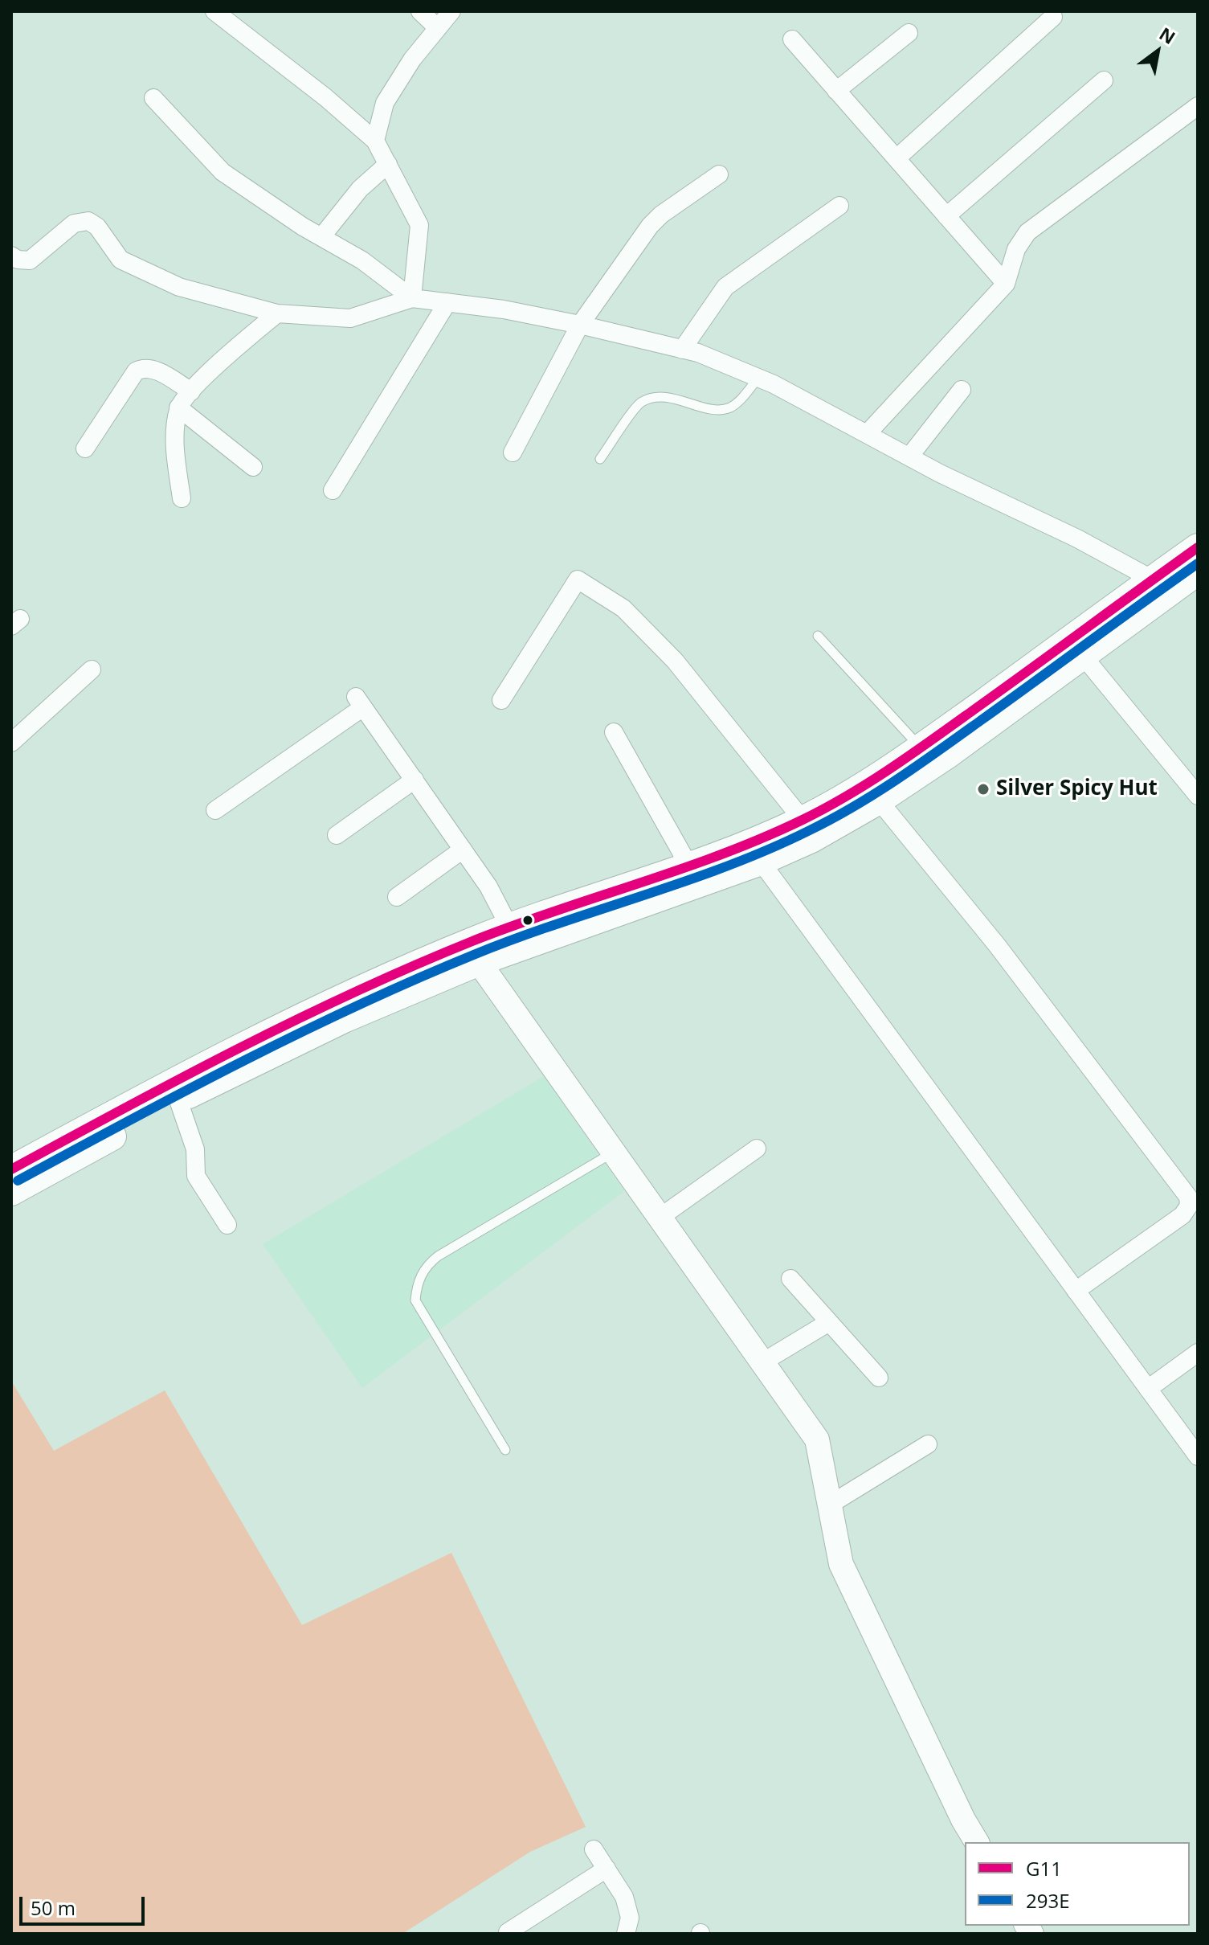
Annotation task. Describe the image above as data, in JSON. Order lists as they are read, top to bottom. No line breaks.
{"places":["Silver Spicy Hut"],"lines":["transit line G11","transit line 293E"],"legend":["G11","293E"],"scale_bar":"50 m","north":"top right"}
